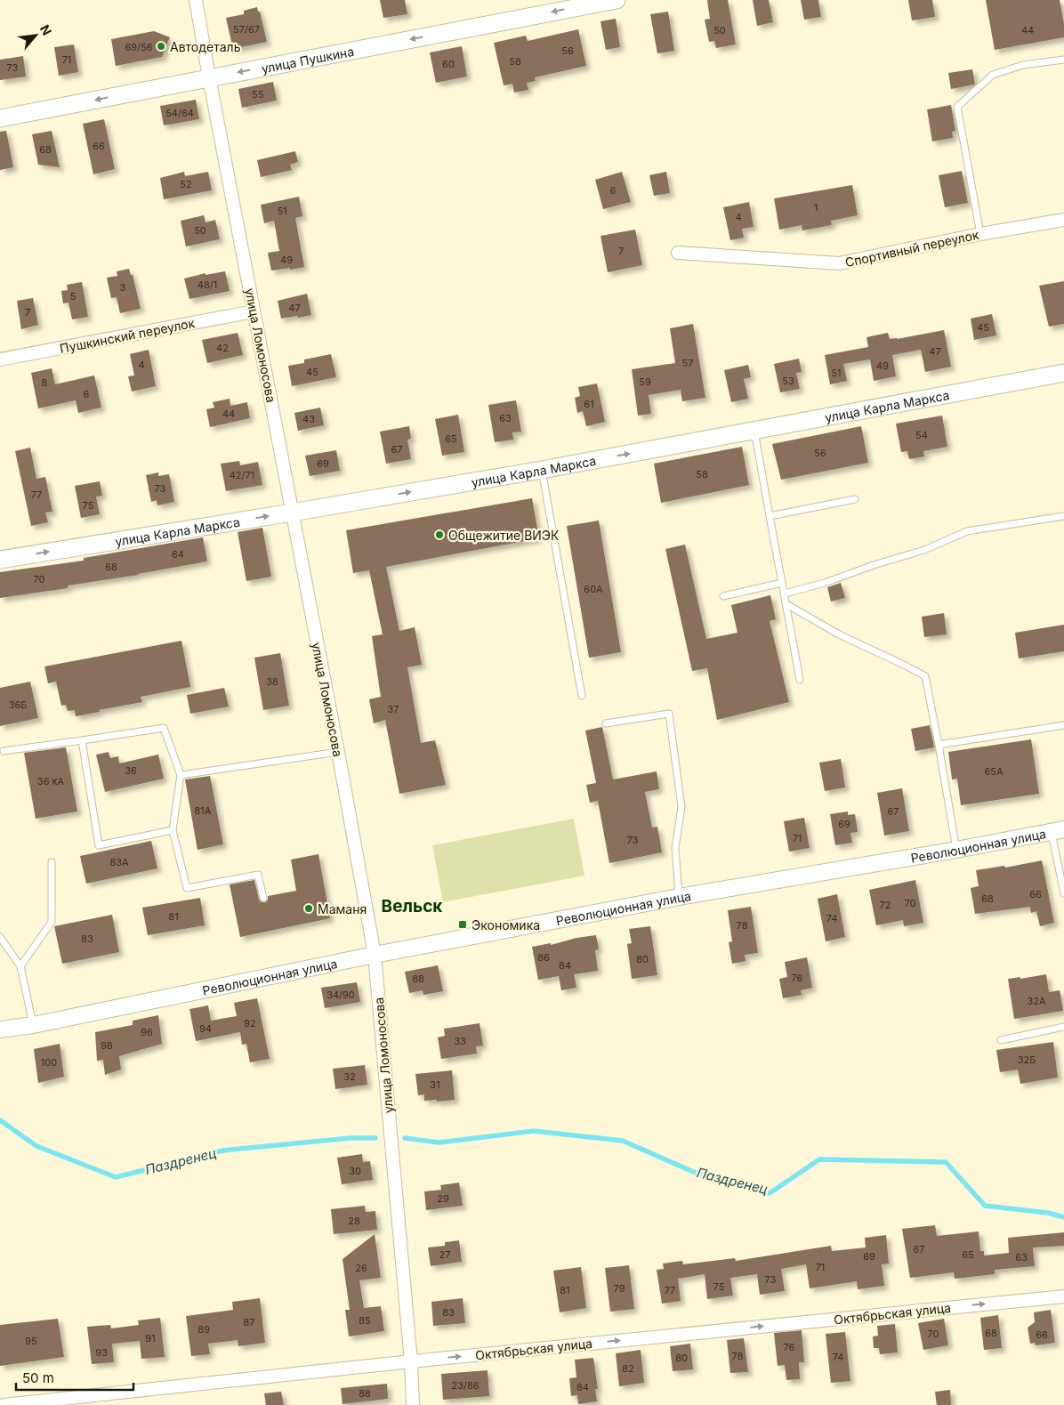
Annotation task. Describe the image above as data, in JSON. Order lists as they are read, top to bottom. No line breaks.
{"streets":{"main road":["улица Пушкина","улица Карла Маркса"],"street":["Спортивный переулок","Пушкинский переулок","улица Ломоносова","Революционная улица","Октябрьская улица"]},"crossings":[["улица Пушкина","улица Ломоносова"],["Пушкинский переулок","улица Ломоносова"],["улица Ломоносова","улица Карла Маркса"],["улица Ломоносова","Революционная улица"],["улица Ломоносова","Октябрьская улица"]],"one_way":["улица Пушкина","улица Карла Маркса","Октябрьская улица"],"districts":["Вельск"],"water":["Паздренец"],"places":{"other":["Автодеталь","Общежитие ВИЭК","Маманя"],"transit":["Экономика"]},"house_numbers":["57/67","50","44","69/56","56","71","58","60","73","55","54/64","66","68","52","6","1","51","4","50","7","49","48/1","3","5","47","7","45","42","47","57","4","49","45","51","53","59","8","6","61","44","63","43","54","65","67","56","69","58","42/71","73","77","75","64","68","70","60А","38","36Б","37","36","65А","36 кА","81А","67","69","71","73","83А","66","68","70","72","81","74","78","83","86","80","84","76","88","34/90","32А","92","94","96","33","98","32Б","100","32","31","30","29","28","67","27","65","69","63","71","26","73","75","79","81","77","83","85","87","89","68","70","66","91","95","76","93","78","74","80","82","23/86","84","88"],"scale_bar":"50 m","north":"top right"}
